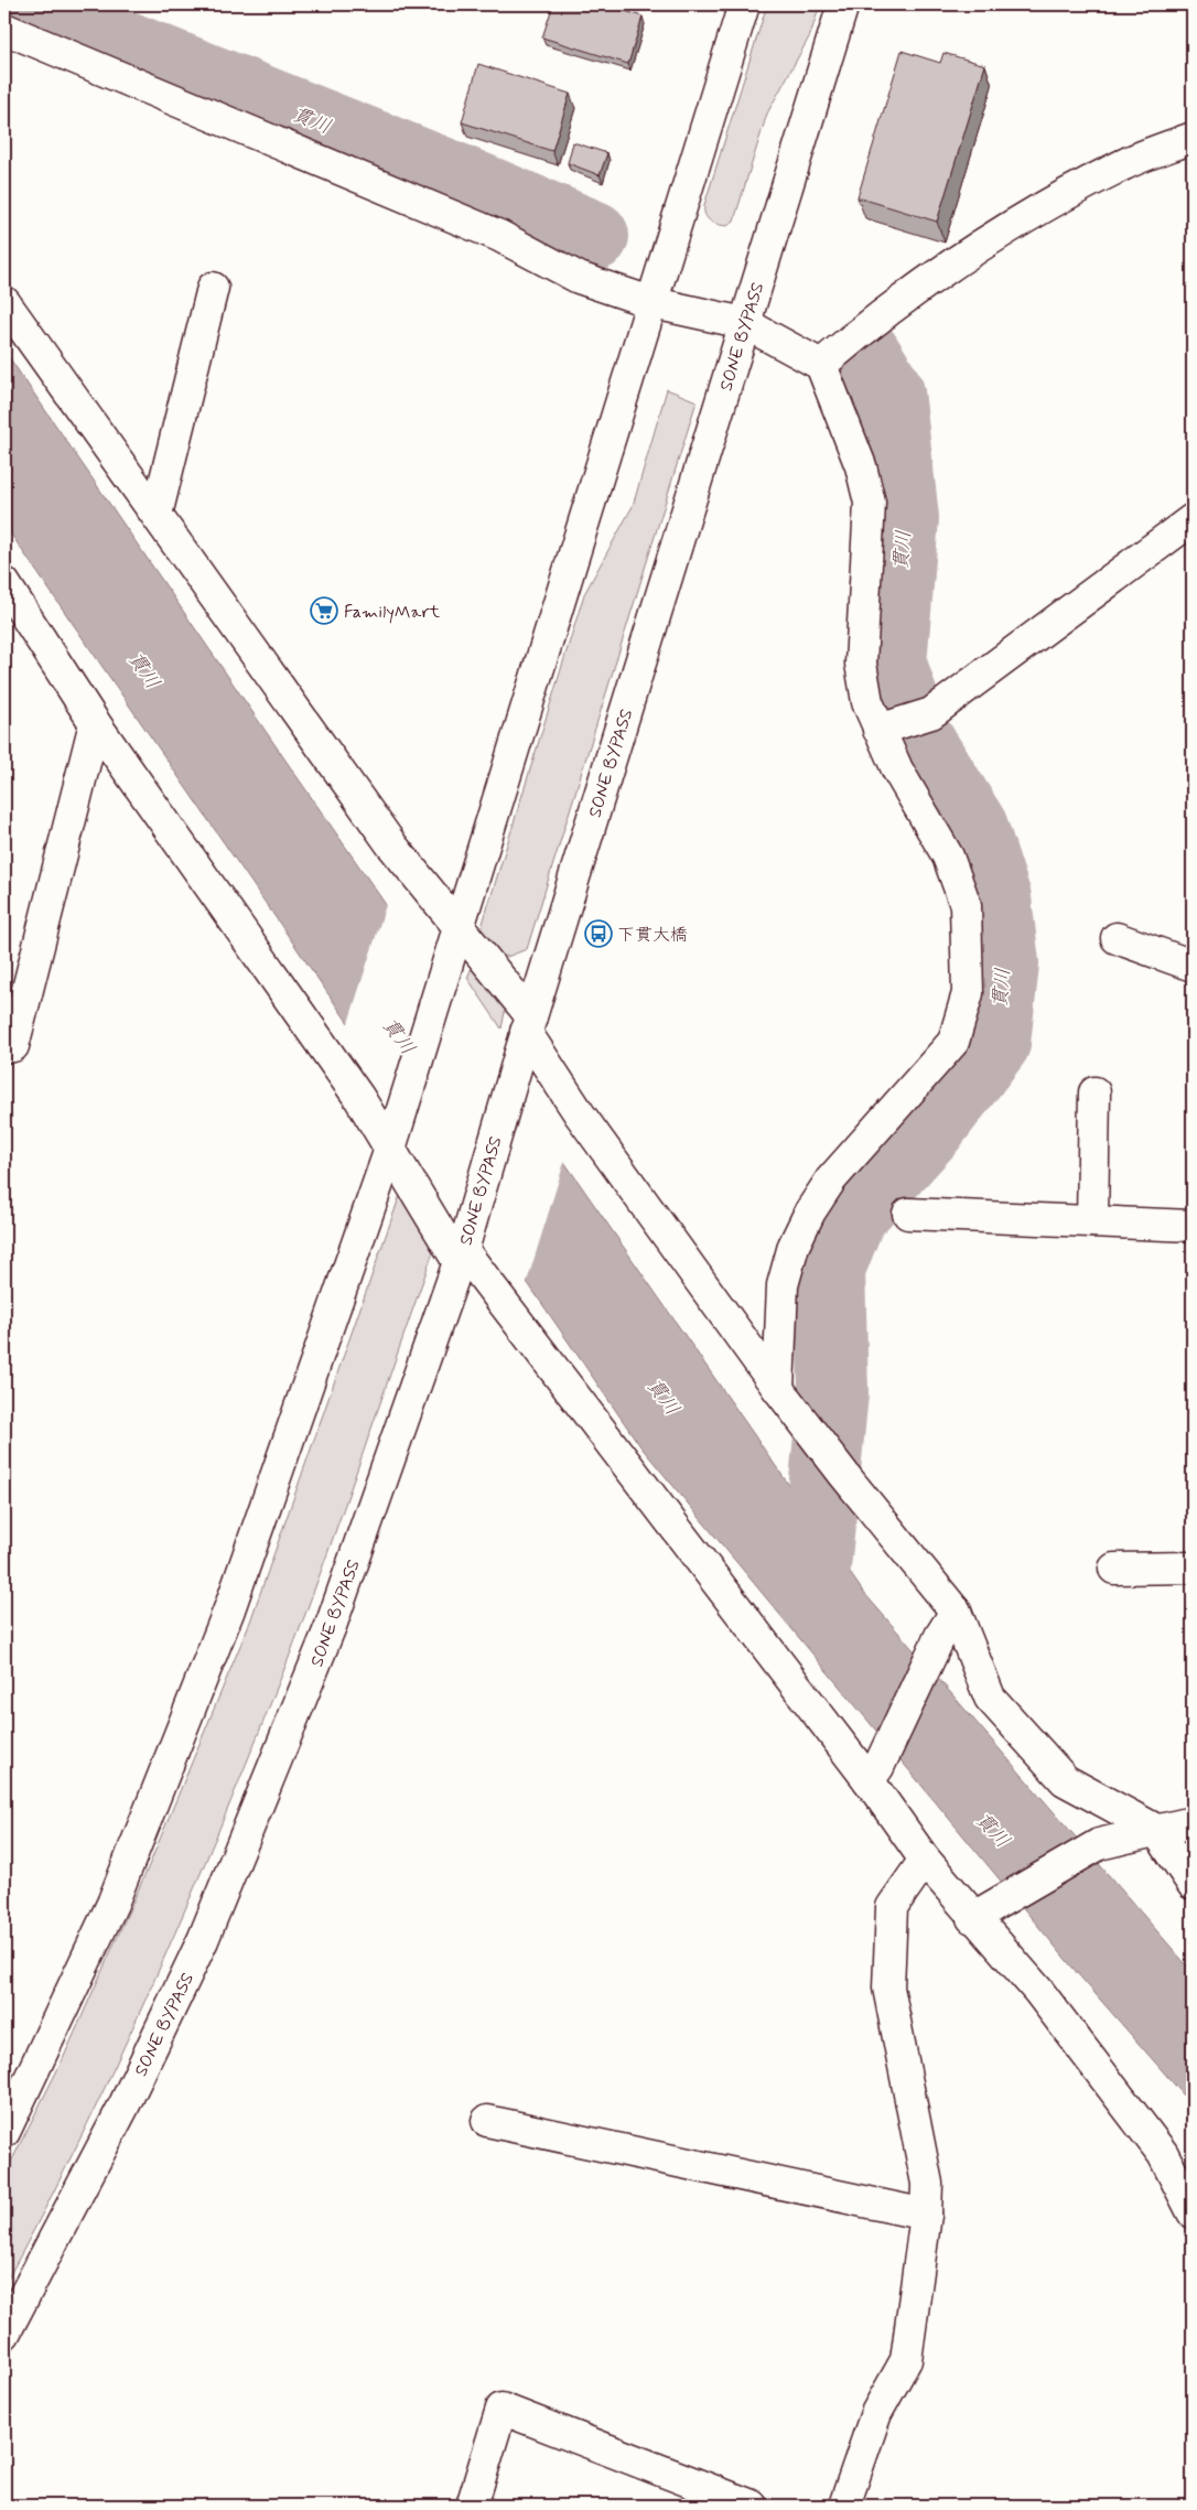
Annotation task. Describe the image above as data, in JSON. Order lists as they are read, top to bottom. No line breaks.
{"streets":{"main road":["SONE BYPASS"]},"water":["貫川"],"places":{"supermarket":["FamilyMart"],"bus stop":["下貫大橋"]}}
